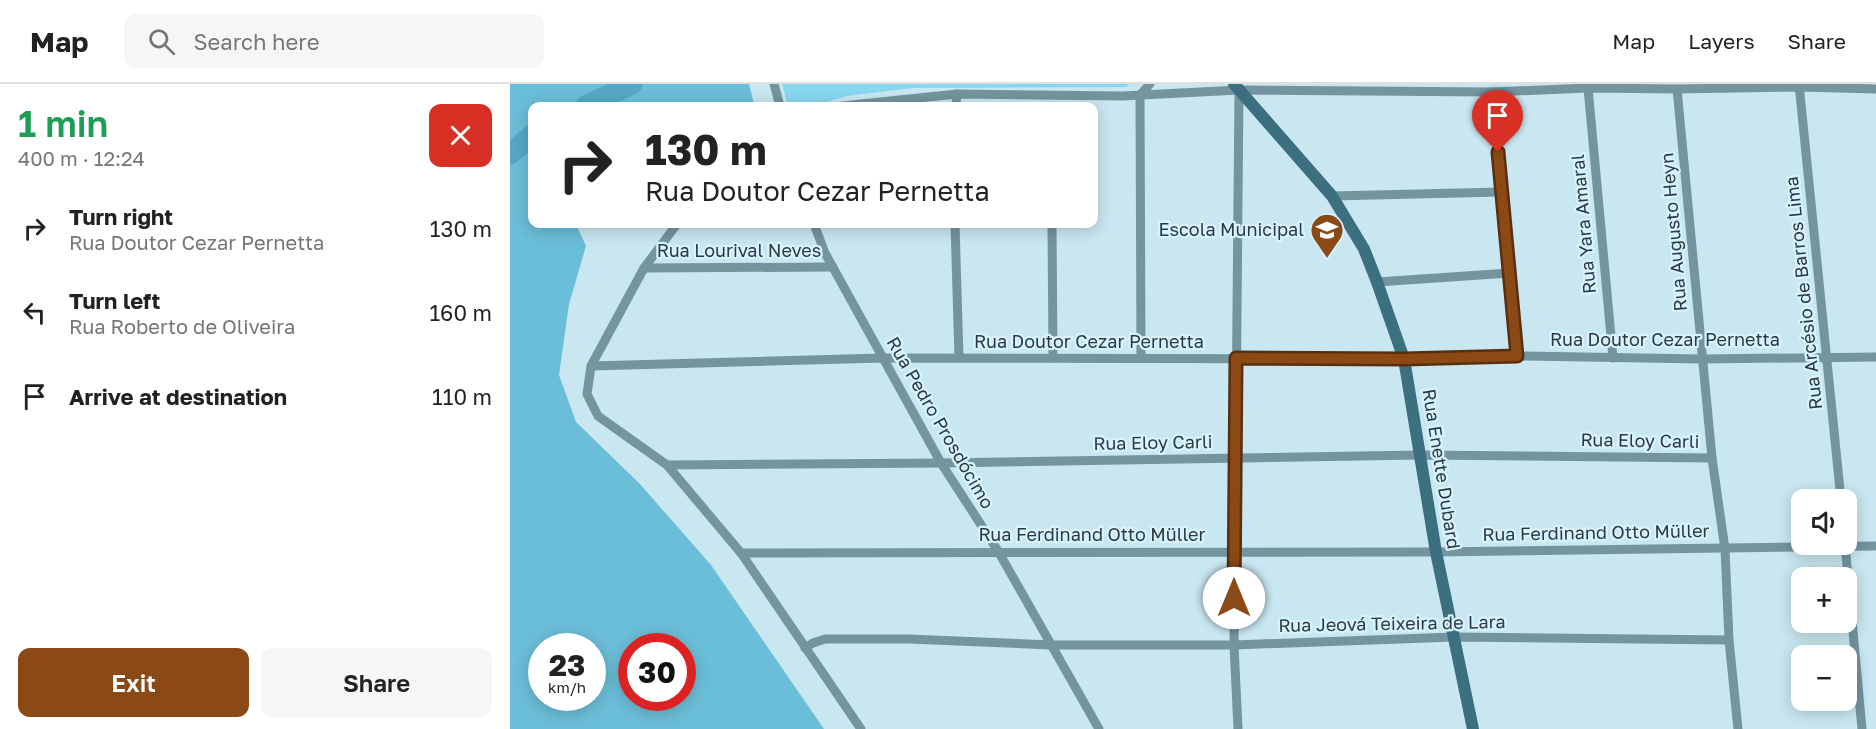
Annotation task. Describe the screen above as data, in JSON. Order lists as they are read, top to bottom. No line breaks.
{"streets":{"street":["Rua Yara Amaral","Rua Augusto Heyn","Rua Lourival Neves","Rua Arcésio de Barros Lima","Rua Doutor Cezar Pernetta","Rua Pedro Prosdócimo","Rua Eloy Carli","Rua Enette Dubard","Rua Ferdinand Otto Müller","Rua Jeová Teixeira de Lara"]},"crossings":[["Rua Yara Amaral","Rua Doutor Cezar Pernetta"],["Rua Augusto Heyn","Rua Doutor Cezar Pernetta"],["Rua Augusto Heyn","Rua Eloy Carli"],["Rua Augusto Heyn","Rua Ferdinand Otto Müller"],["Rua Augusto Heyn","Rua Jeová Teixeira de Lara"],["Rua Lourival Neves","Rua Pedro Prosdócimo"],["Rua Arcésio de Barros Lima","Rua Doutor Cezar Pernetta"],["Rua Doutor Cezar Pernetta","Rua Pedro Prosdócimo"],["Rua Doutor Cezar Pernetta","Rua Enette Dubard"],["Rua Pedro Prosdócimo","Rua Eloy Carli"],["Rua Pedro Prosdócimo","Rua Ferdinand Otto Müller"],["Rua Pedro Prosdócimo","Rua Jeová Teixeira de Lara"],["Rua Eloy Carli","Rua Enette Dubard"],["Rua Enette Dubard","Rua Ferdinand Otto Müller"],["Rua Enette Dubard","Rua Jeová Teixeira de Lara"]],"places":{"school or university":["Escola Municipal"]},"page":{"header":"Map","search":"Search here","nav":["Map","Layers","Share"],"heading":["1 min","400 m · 12:24"],"turn":["130 m","Rua Doutor Cezar Pernetta"],"list":[{"name":"Turn right","note":"Rua Doutor Cezar Pernetta","value":"130 m"},{"name":"Turn left","note":"Rua Roberto de Oliveira","value":"160 m"},{"name":"Arrive at destination","value":"110 m"}],"map_buttons":["+","−"],"speed":"23 km/h","limit":"30","buttons":["Exit","Share"]}}
